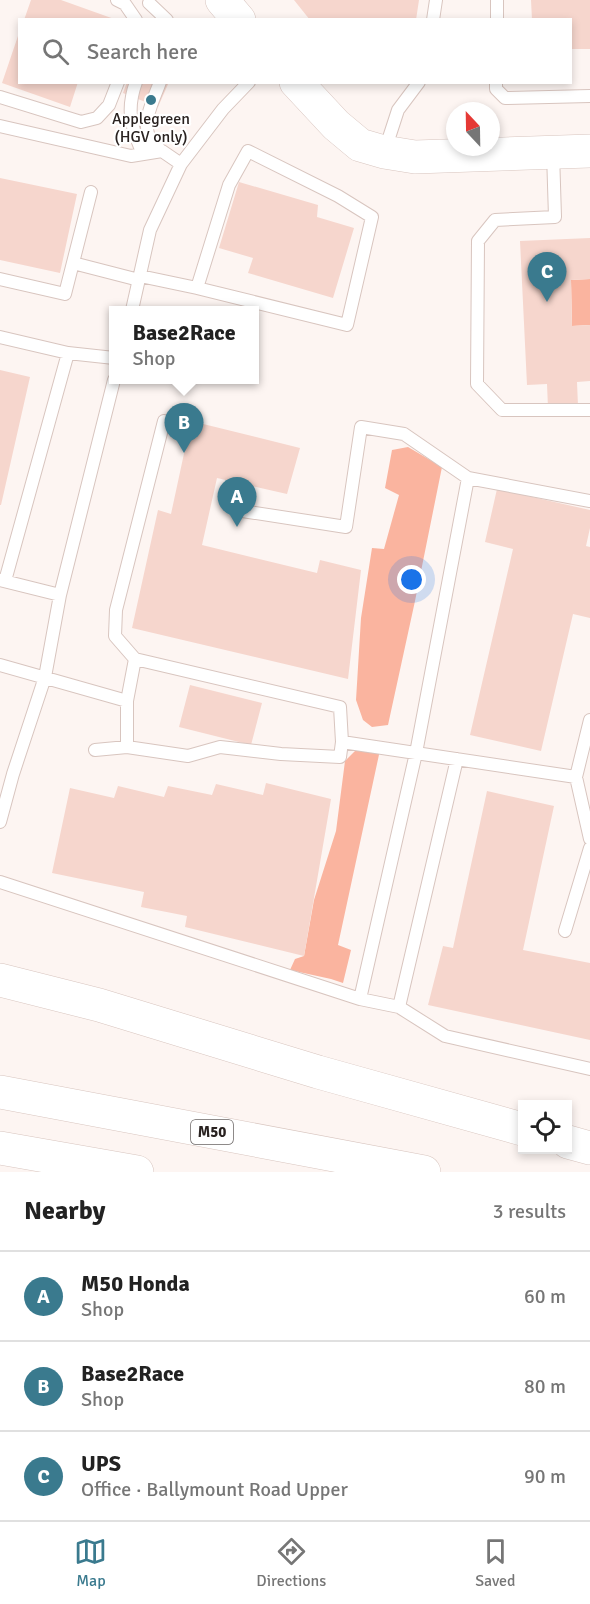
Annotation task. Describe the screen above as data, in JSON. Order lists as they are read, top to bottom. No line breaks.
{"streets":{"main road":["M50"]},"places":["Applegreen (HGV only)"],"north":"top","page":{"search":"Search here","pins":["C","B","A"],"popup":["Base2Race","Shop"],"heading":["Nearby","3 results"],"list":[{"mark":"A","name":"M50 Honda","note":"Shop","value":"60 m"},{"mark":"B","name":"Base2Race","note":"Shop","value":"80 m"},{"mark":"C","name":"UPS","note":"Office · Ballymount Road Upper","value":"90 m"}],"nav":["Map","Directions","Saved"]}}
